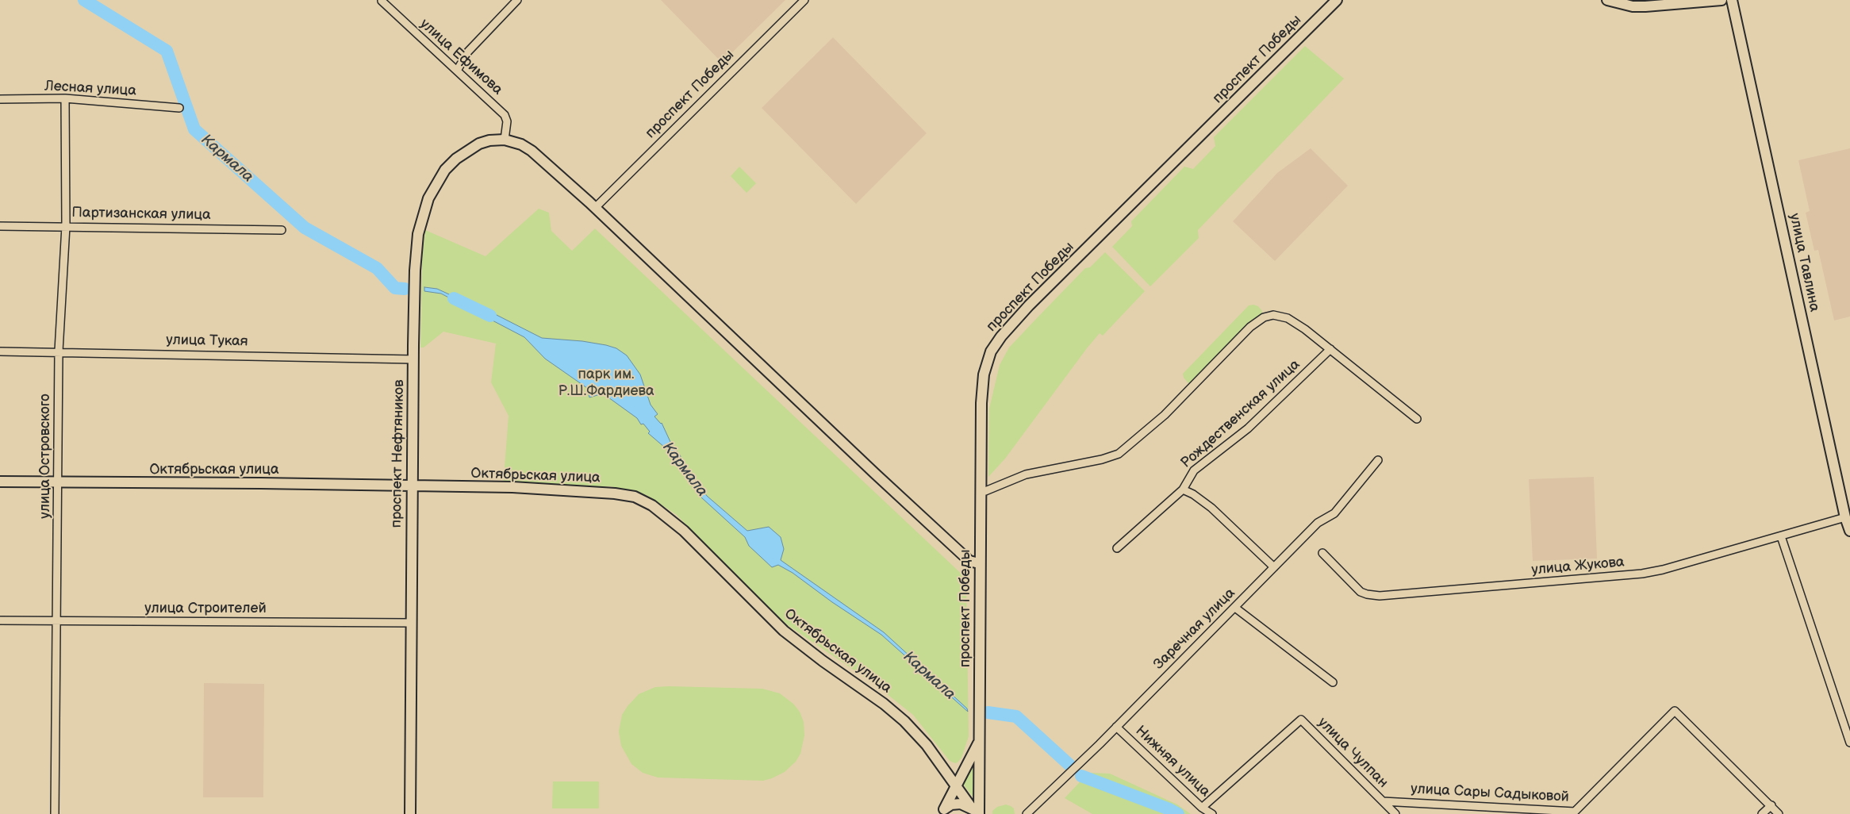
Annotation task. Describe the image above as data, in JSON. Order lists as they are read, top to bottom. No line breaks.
{"streets":{"main road":["проспект Победы","улица Тавлина","проспект Нефтяников","Октябрьская улица"],"street":["улица Ефимова","Лесная улица","Партизанская улица","улица Тукая","Рождественская улица","улица Островского","улица Жукова","улица Строителей","Заречная улица","улица Чулпан","Нижняя улица","улица Сары Садыковой"]},"crossings":[["улица Ефимова","проспект Нефтяников"],["проспект Победы","Октябрьская улица"],["Лесная улица","улица Островского"],["Партизанская улица","улица Островского"],["улица Тавлина","улица Жукова"],["улица Тукая","проспект Нефтяников"],["улица Тукая","улица Островского"],["проспект Нефтяников","Октябрьская улица"],["проспект Нефтяников","улица Строителей"],["улица Островского","Октябрьская улица"],["улица Островского","улица Строителей"],["Заречная улица","Нижняя улица"],["улица Чулпан","Нижняя улица"],["улица Чулпан","улица Сары Садыковой"]],"water":["Кармала"],"parks":["парк им. Р.Ш.Фардиева"]}
